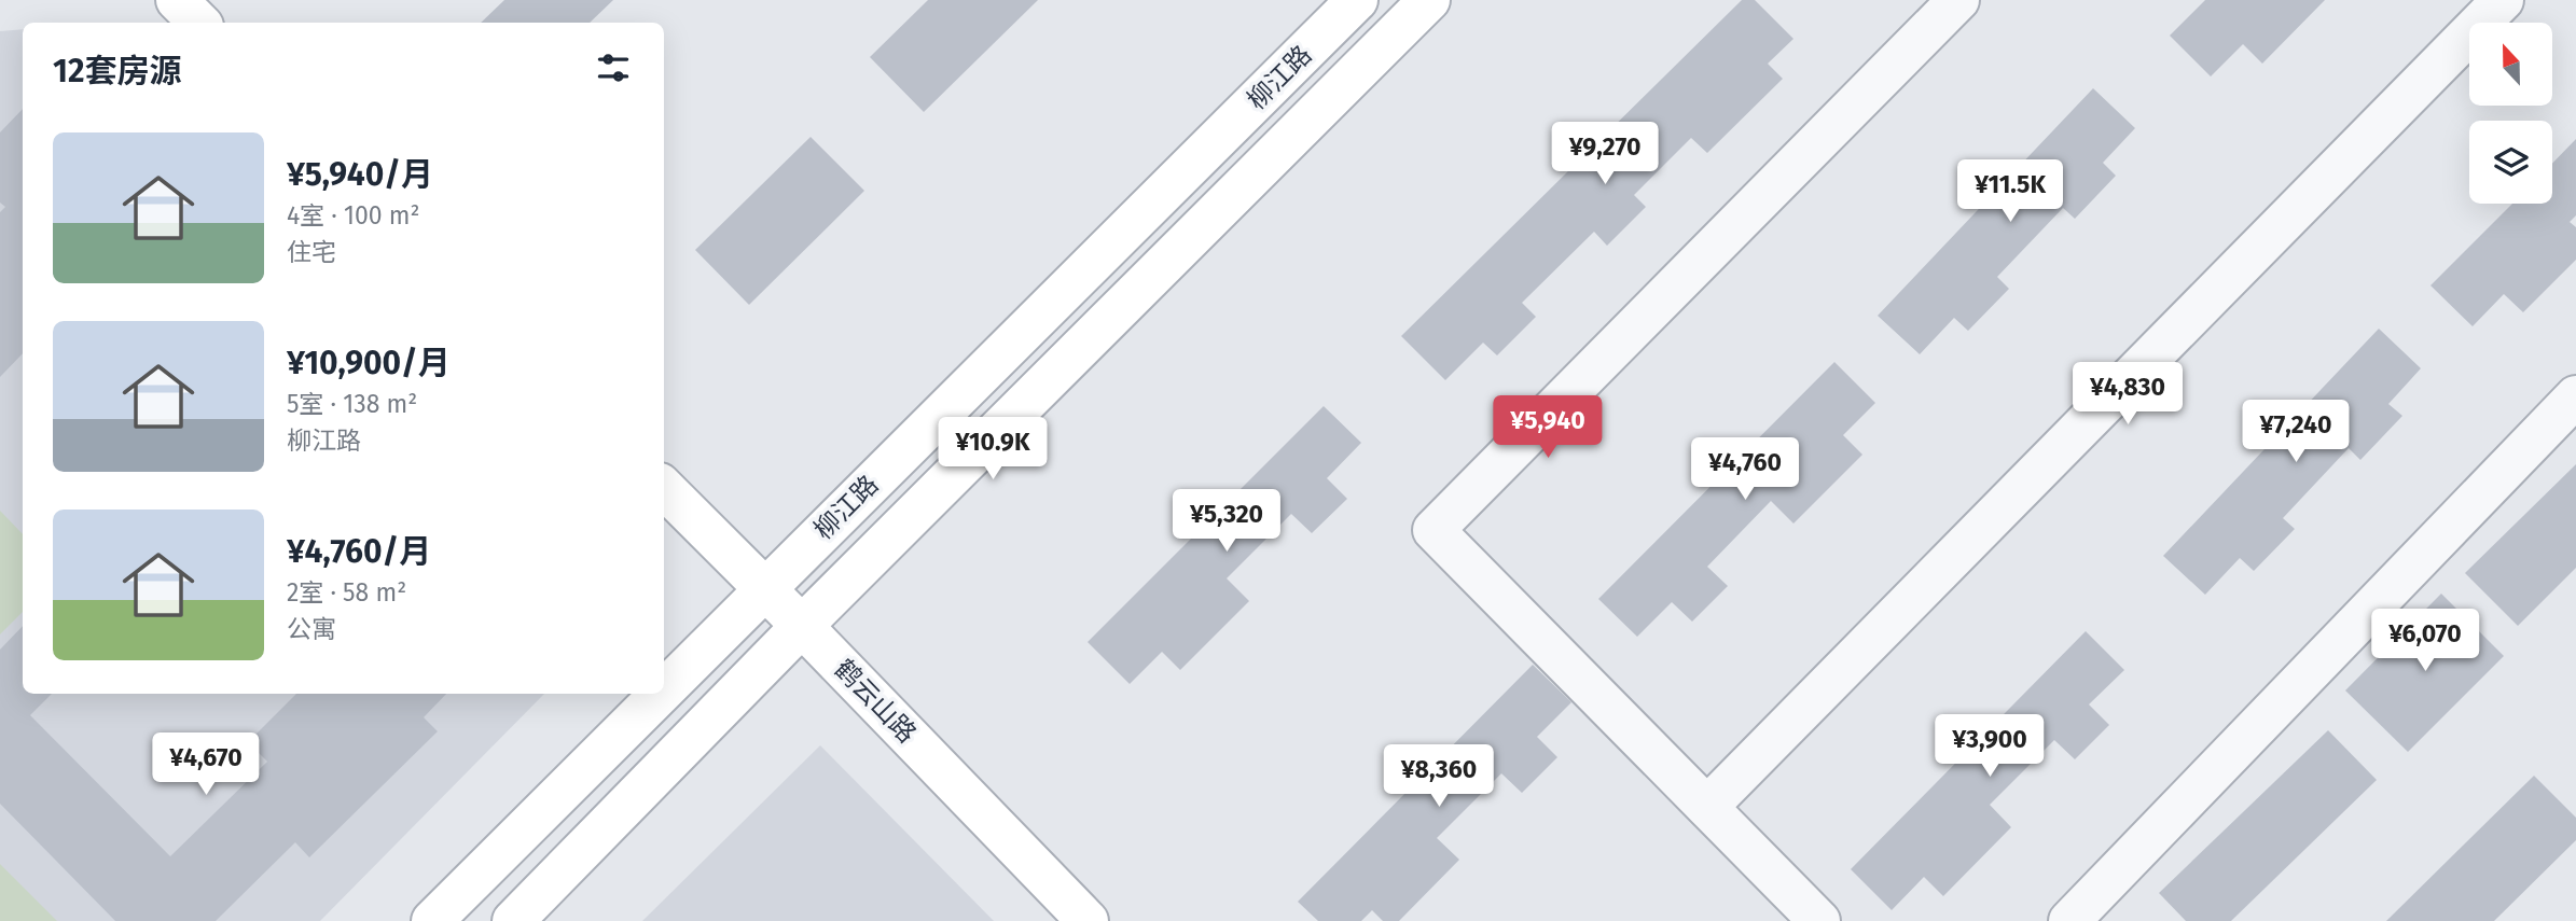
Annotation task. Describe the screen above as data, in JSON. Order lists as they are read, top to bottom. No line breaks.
{"streets":{"street":["柳江路","鹤云山路"]},"crossings":[["柳江路","鹤云山路"]],"north":"top","page":{"heading":"12套房源","list":[{"name":"¥5,940/月","note":"4室 · 100 m² · 住宅"},{"name":"¥10,900/月","note":"5室 · 138 m² · 柳江路"},{"name":"¥4,760/月","note":"2室 · 58 m² · 公寓"}],"price":["¥9,270","¥11.5K","¥4,830","¥5,940","¥7,240","¥10.9K","¥4,760","¥5,320","¥6,070","¥3,900","¥4,670","¥8,360"]}}
